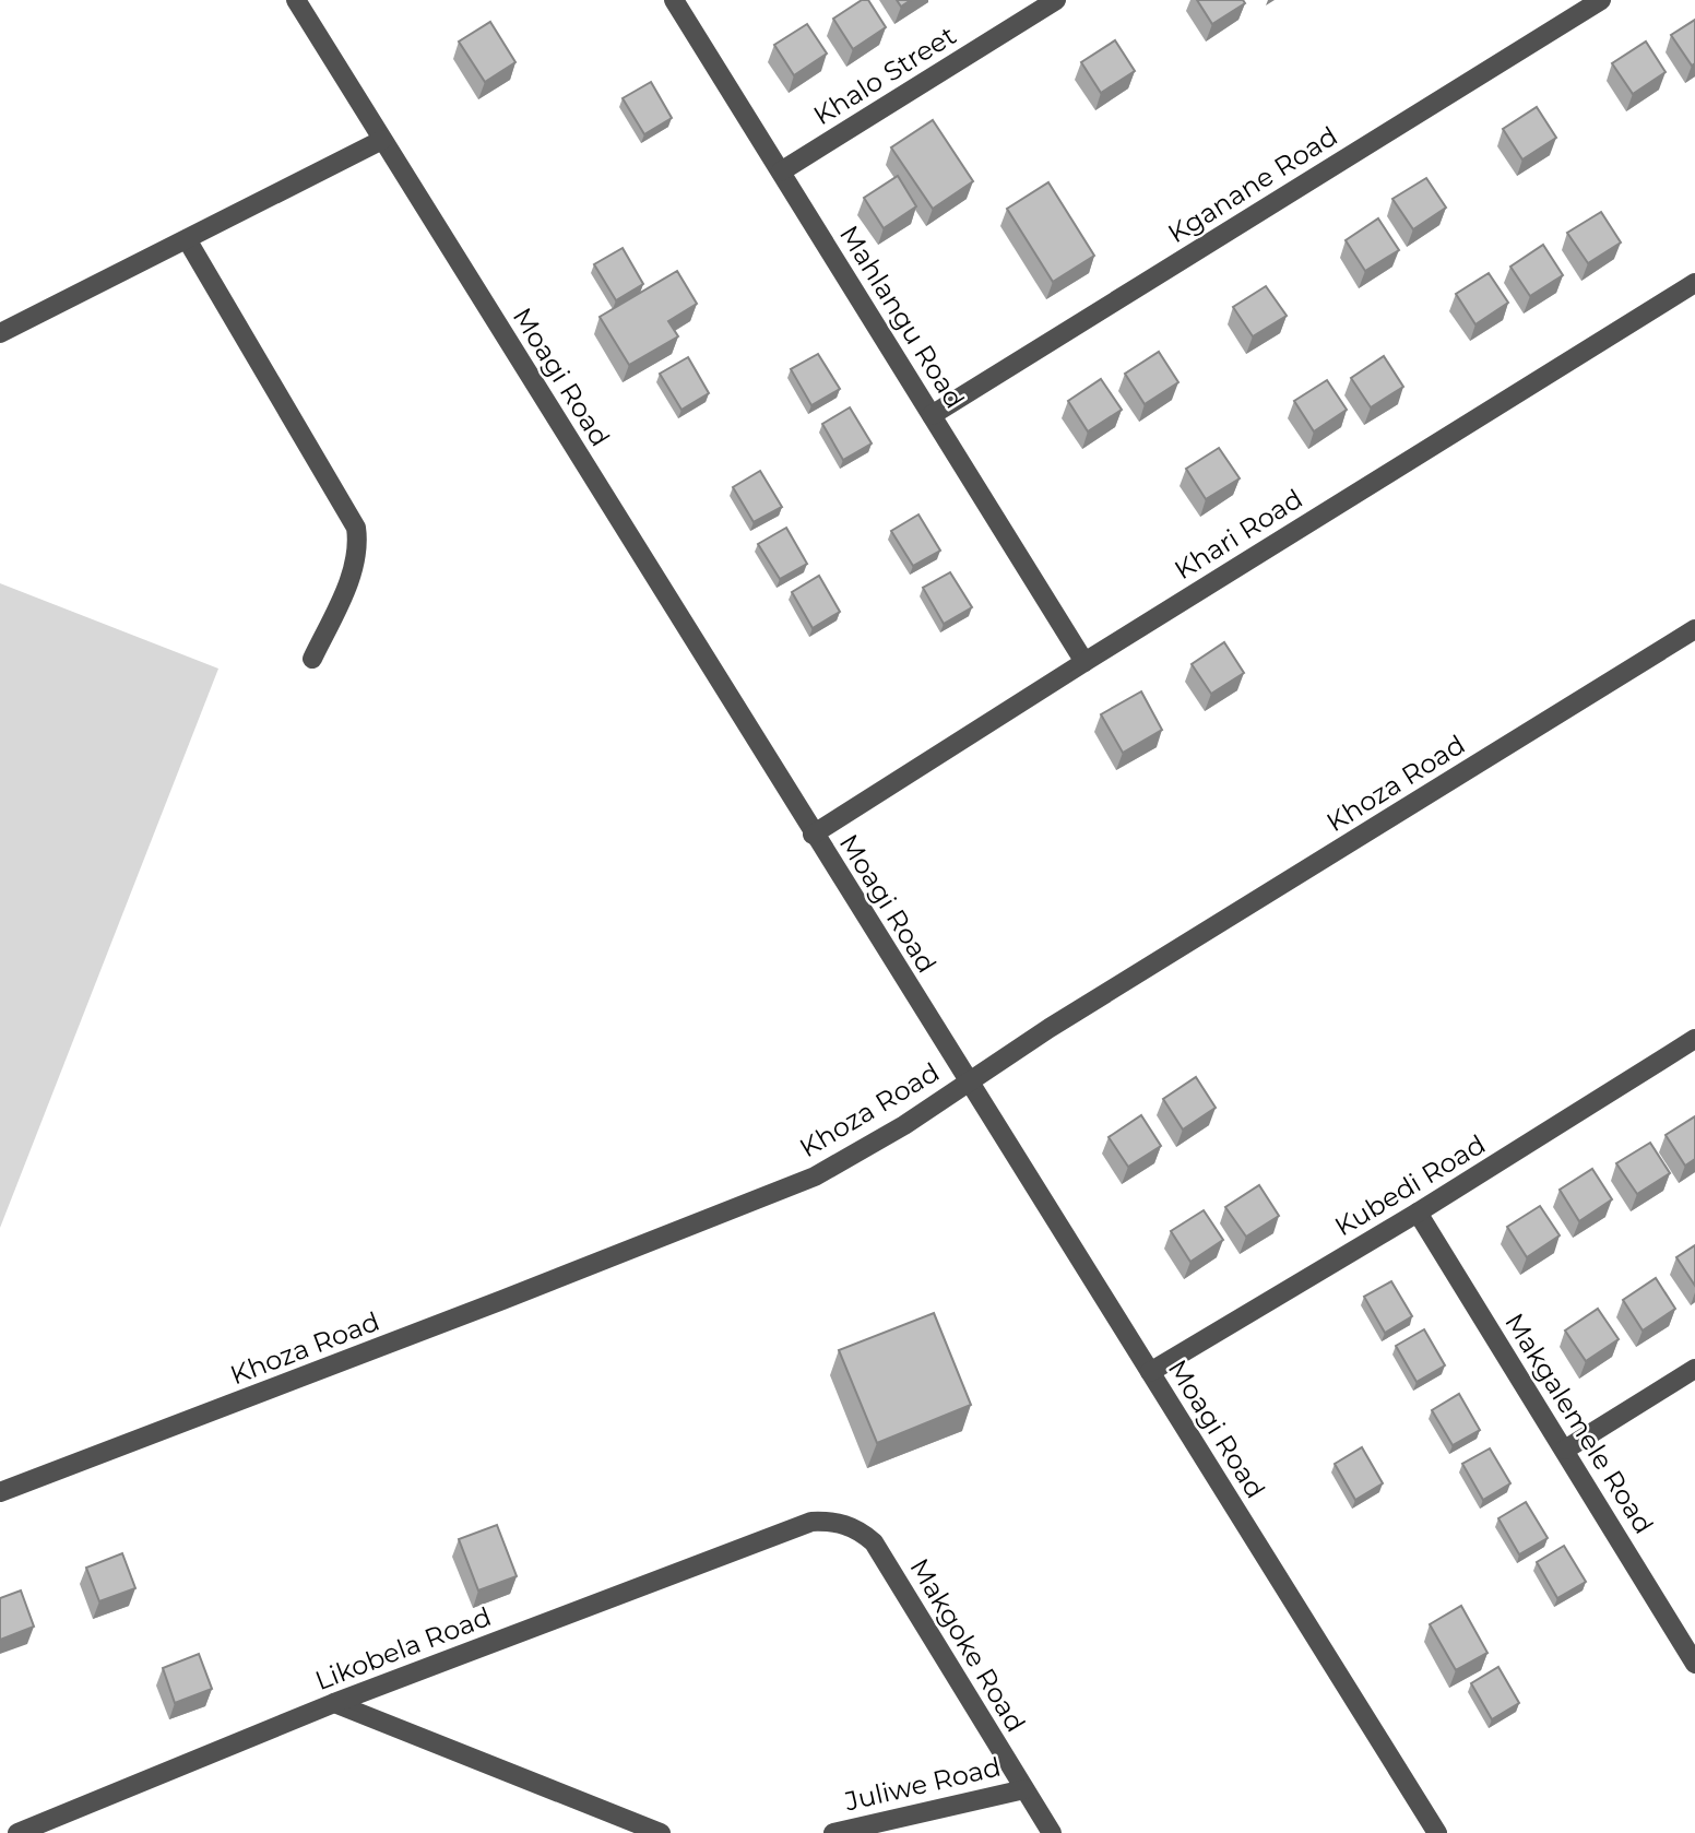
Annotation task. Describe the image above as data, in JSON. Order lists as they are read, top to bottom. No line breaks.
{"streets":{"street":["Khalo Street","Kganane Road","Mahlangu Road","Moagi Road","Khari Road","Khoza Road","Kubedi Road","Makgalemele Road","Makgoke Road","Likobela Road","Juliwe Road"]},"crossings":[["Khalo Street","Mahlangu Road"],["Kganane Road","Mahlangu Road"],["Mahlangu Road","Khari Road"],["Moagi Road","Khari Road"],["Moagi Road","Khoza Road"],["Moagi Road","Kubedi Road"],["Kubedi Road","Makgalemele Road"],["Makgoke Road","Likobela Road"],["Makgoke Road","Juliwe Road"]]}
